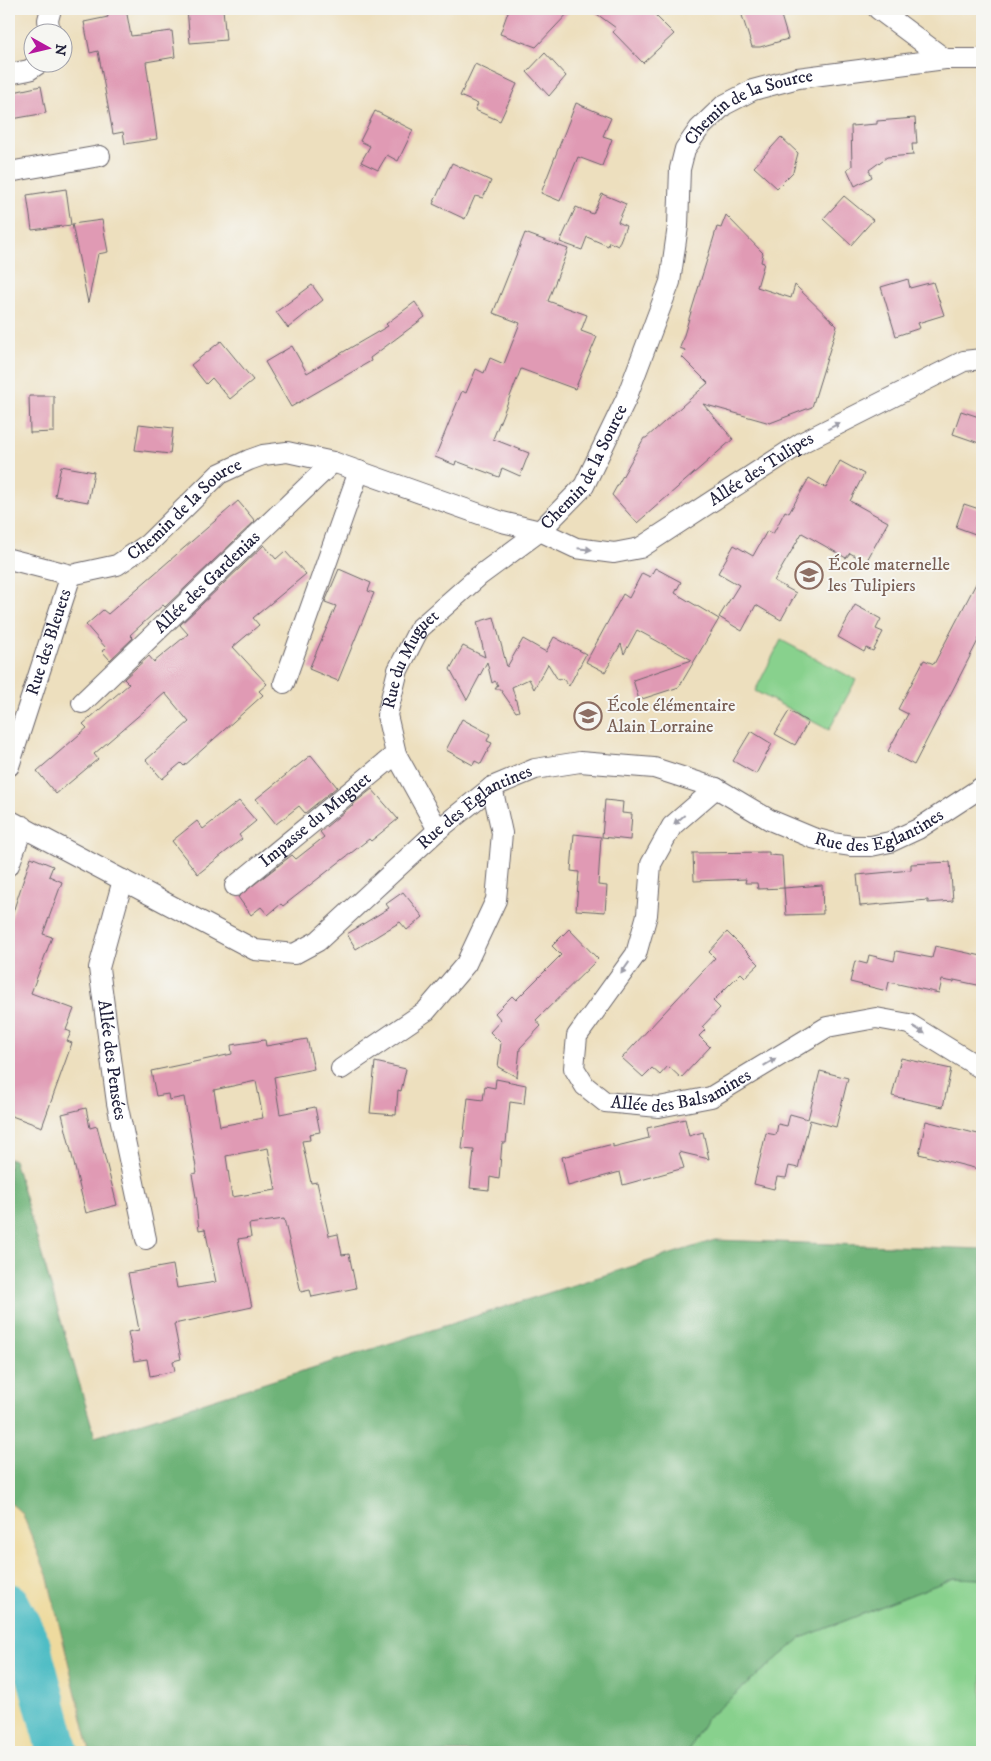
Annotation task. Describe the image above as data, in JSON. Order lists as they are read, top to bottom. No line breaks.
{"streets":{"street":["Chemin de la Source","Allée des Tulipes","Allée des Gardenias","Rue des Bleuets","Rue du Muguet","Rue des Eglantines","Impasse du Muguet","Allée des Pensées","Allée des Balsamines"]},"crossings":[["Chemin de la Source","Allée des Tulipes"],["Chemin de la Source","Allée des Gardenias"],["Chemin de la Source","Rue des Bleuets"],["Chemin de la Source","Rue du Muguet"],["Allée des Tulipes","Rue du Muguet"],["Rue du Muguet","Rue des Eglantines"],["Rue du Muguet","Impasse du Muguet"],["Rue des Eglantines","Allée des Pensées"],["Rue des Eglantines","Allée des Balsamines"]],"one_way":["Allée des Tulipes"],"places":{"school or university":["École maternelle les Tulipiers","École élémentaire Alain Lorraine"]},"north":"right"}
